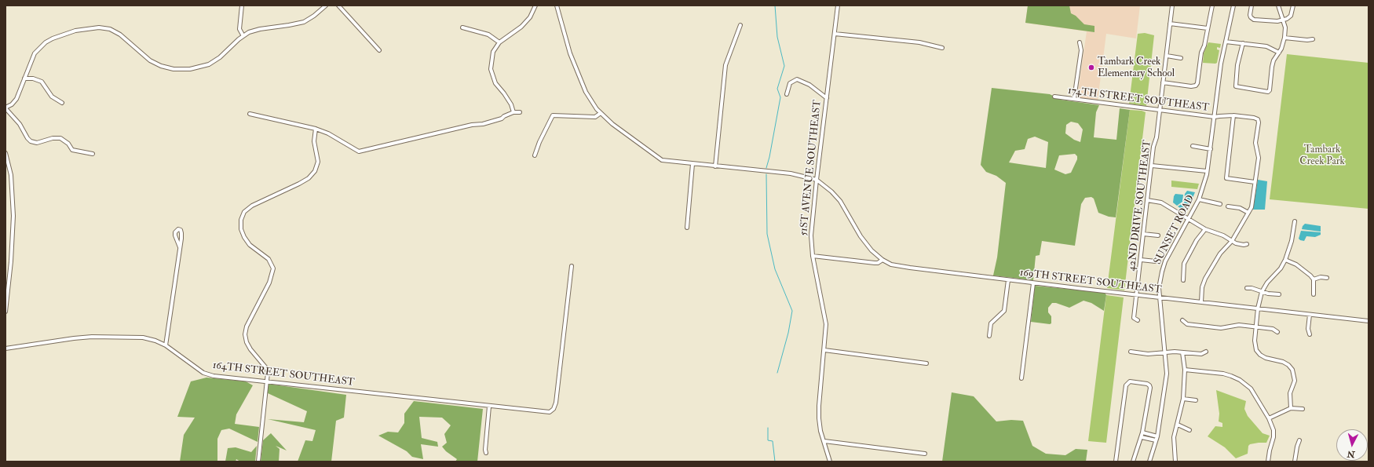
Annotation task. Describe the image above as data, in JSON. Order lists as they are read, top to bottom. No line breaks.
{"streets":{"street":["174TH STREET SOUTHEAST","51ST AVENUE SOUTHEAST","42ND DRIVE SOUTHEAST","SUNSET ROAD","169TH STREET SOUTHEAST","164TH STREET SOUTHEAST"]},"crossings":[["174TH STREET SOUTHEAST","42ND DRIVE SOUTHEAST"],["174TH STREET SOUTHEAST","SUNSET ROAD"],["42ND DRIVE SOUTHEAST","169TH STREET SOUTHEAST"],["SUNSET ROAD","169TH STREET SOUTHEAST"]],"parks":["Tambark Creek Park"],"places":["Tambark Creek Elementary School"],"north":"bottom"}
